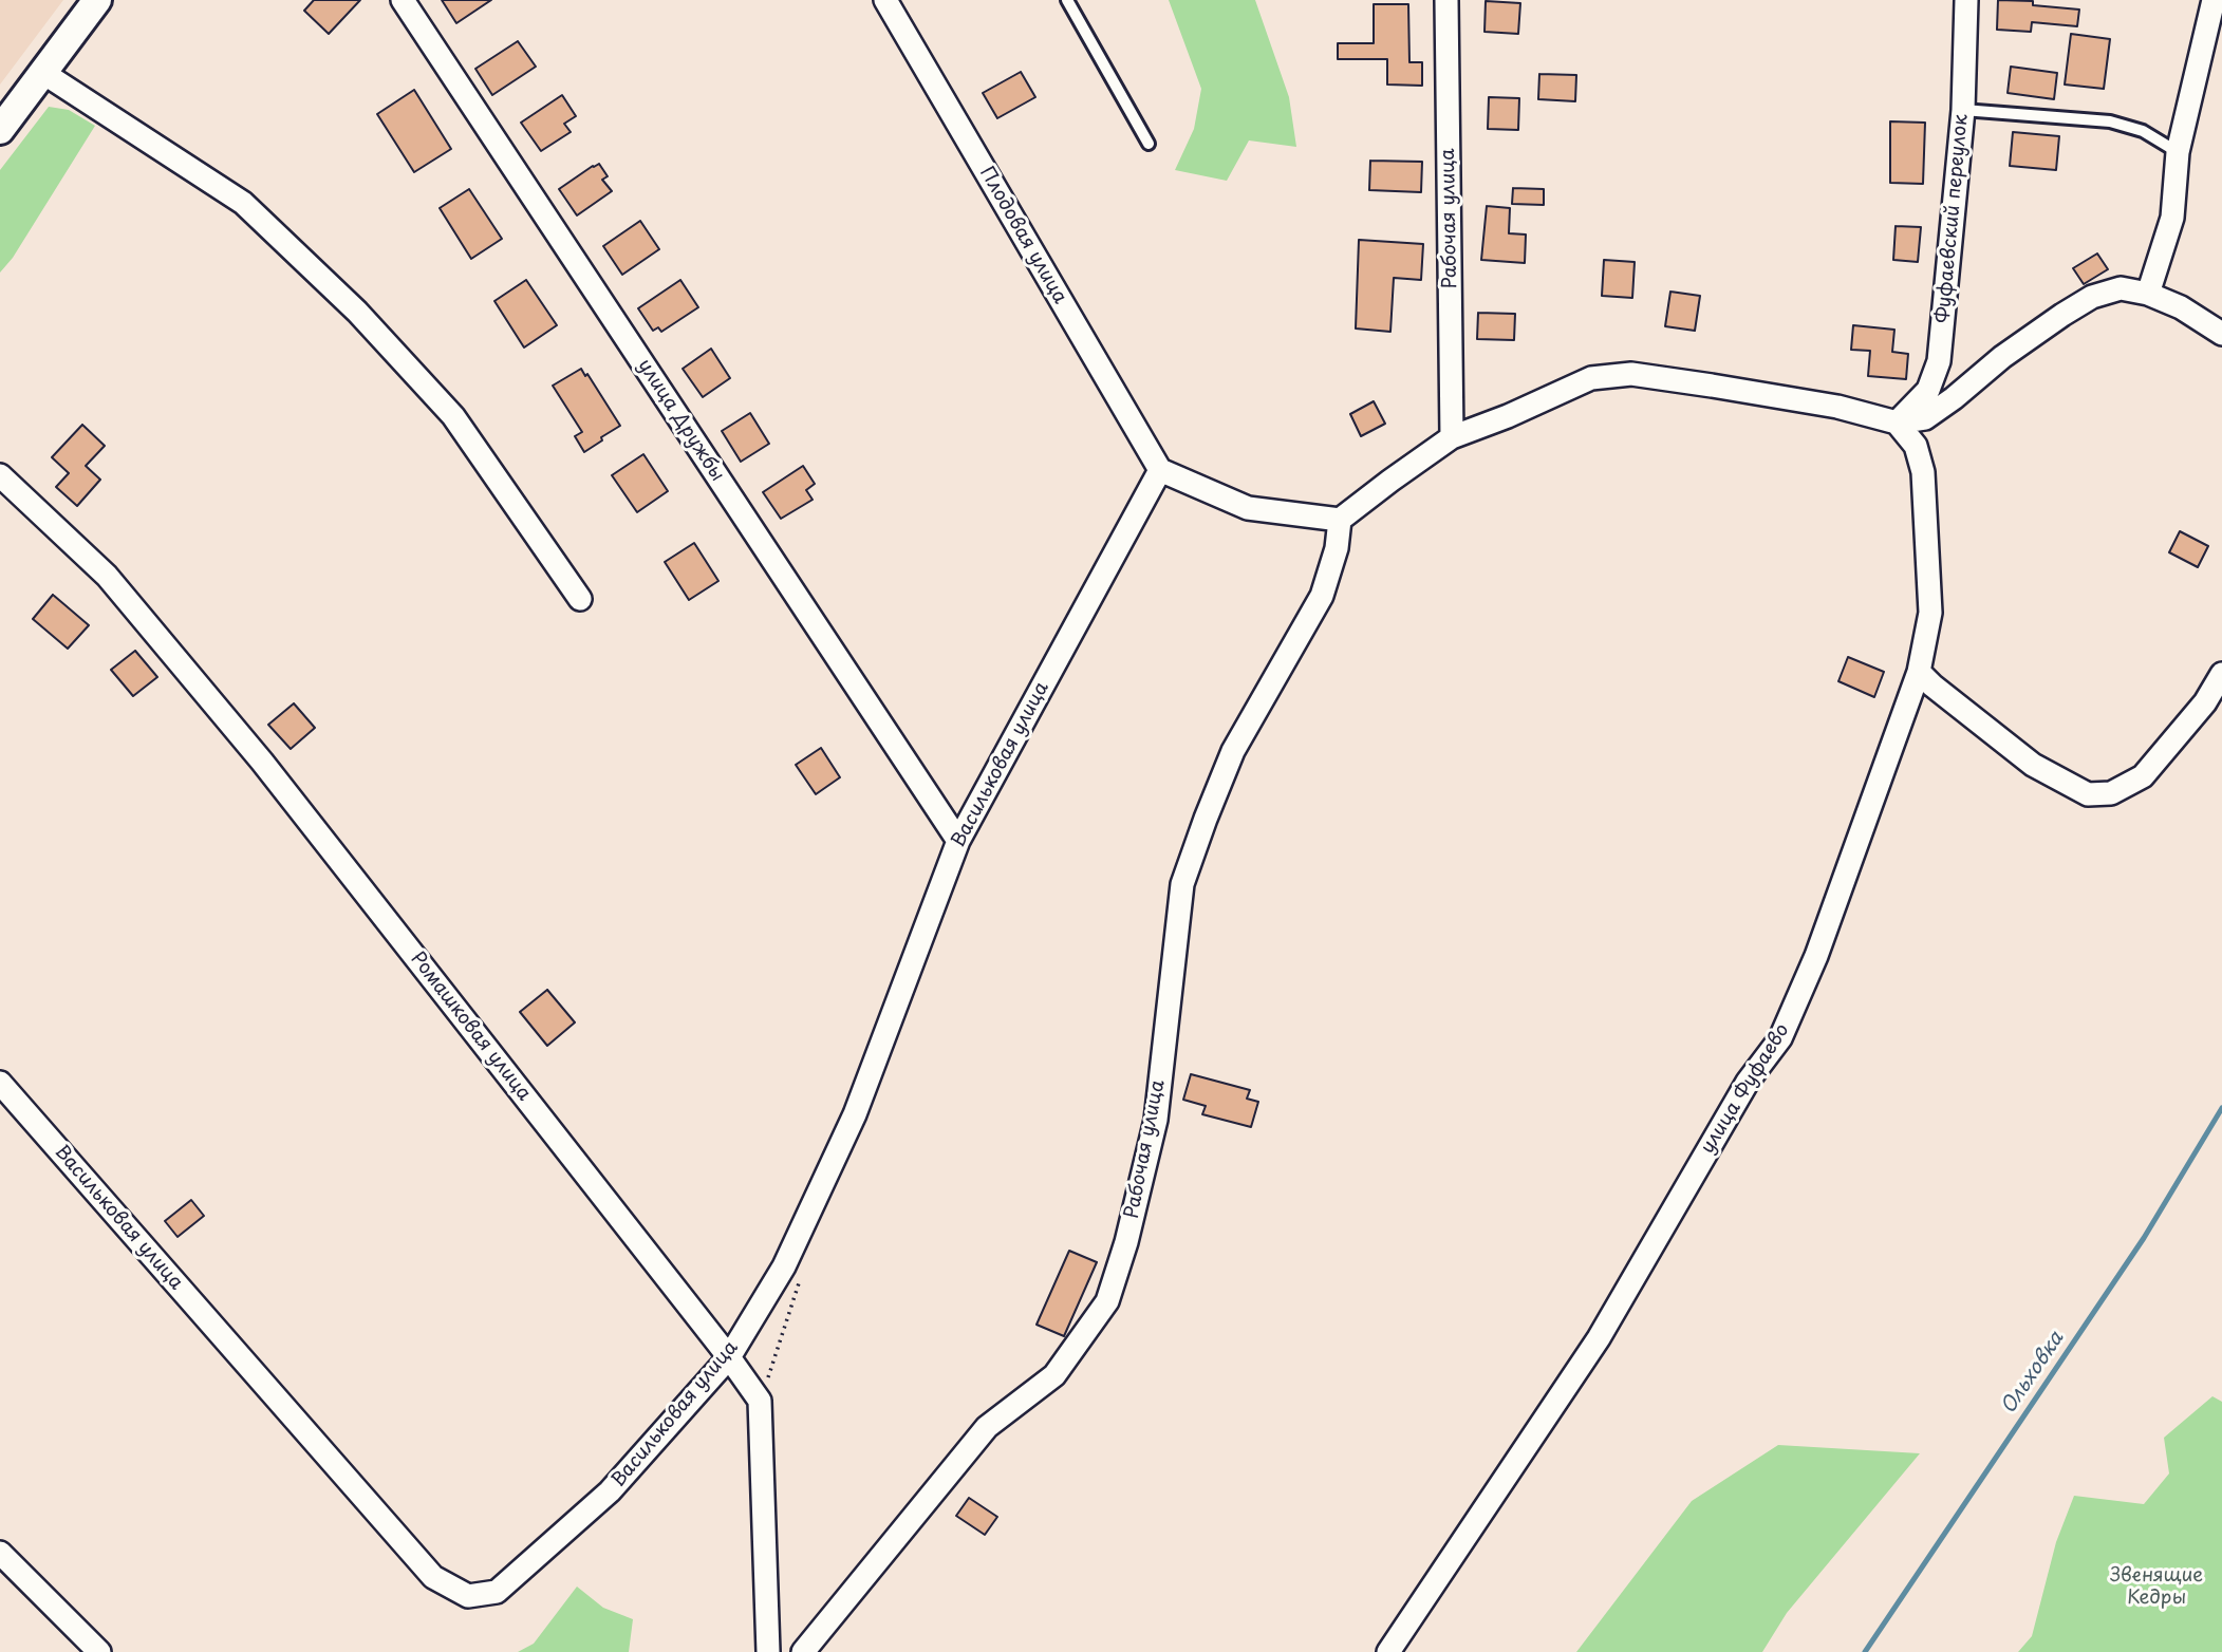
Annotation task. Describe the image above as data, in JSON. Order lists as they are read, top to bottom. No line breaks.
{"streets":{"street":["Рабочая улица","Фуфаевский переулок","Плодовая улица","улица Дружбы","Васильковая улица","Ромашковая улица","улица Фуфаево"]},"crossings":[["Фуфаевский переулок","улица Фуфаево"],["Плодовая улица","Васильковая улица"],["улица Дружбы","Васильковая улица"],["Васильковая улица","Ромашковая улица"]],"water":["Ольховка"],"parks":["Звенящие Кедры"]}
